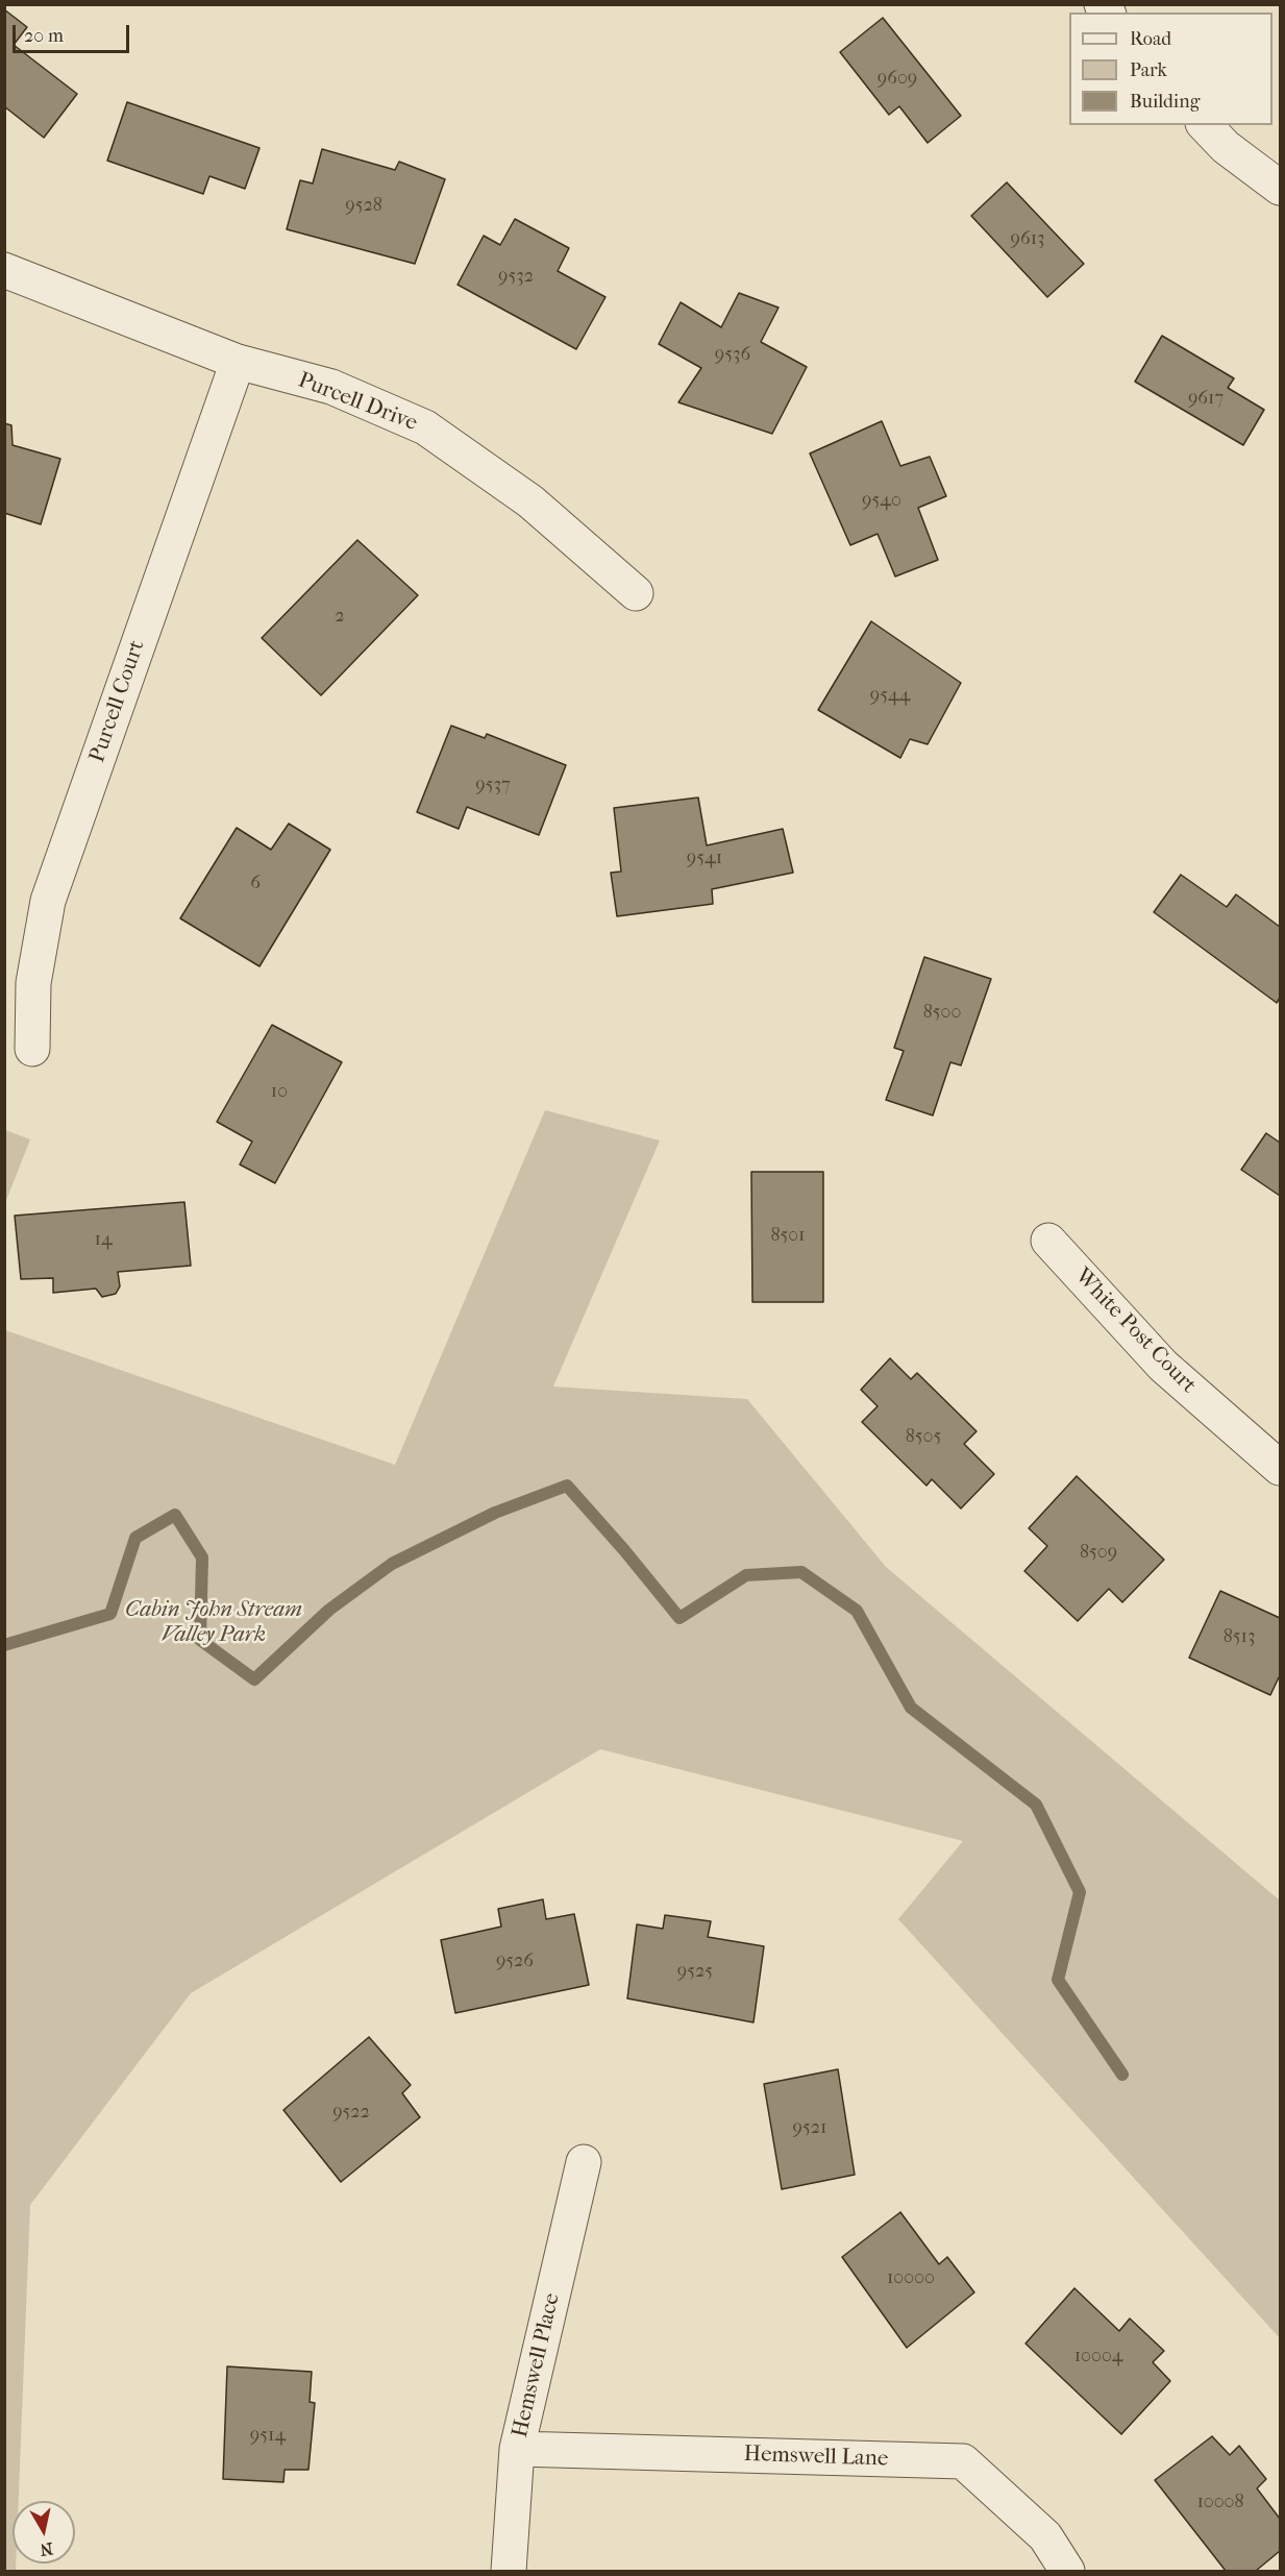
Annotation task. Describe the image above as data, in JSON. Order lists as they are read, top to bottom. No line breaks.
{"streets":{"street":["Purcell Drive","Purcell Court","White Post Court","Hemswell Place","Hemswell Lane"]},"crossings":[["Purcell Drive","Purcell Court"],["Hemswell Place","Hemswell Lane"]],"parks":["Cabin John Stream Valley Park"],"house_numbers":["9609","9528","9613","9532","9536","9617","9540","2","9544","9537","9541","6","8500","10","8501","14","8505","8509","8513","9526","9525","9522","9521","10000","10004","9514","10008"],"legend":["Road","Park","Building"],"scale_bar":"20 m","north":"bottom"}
